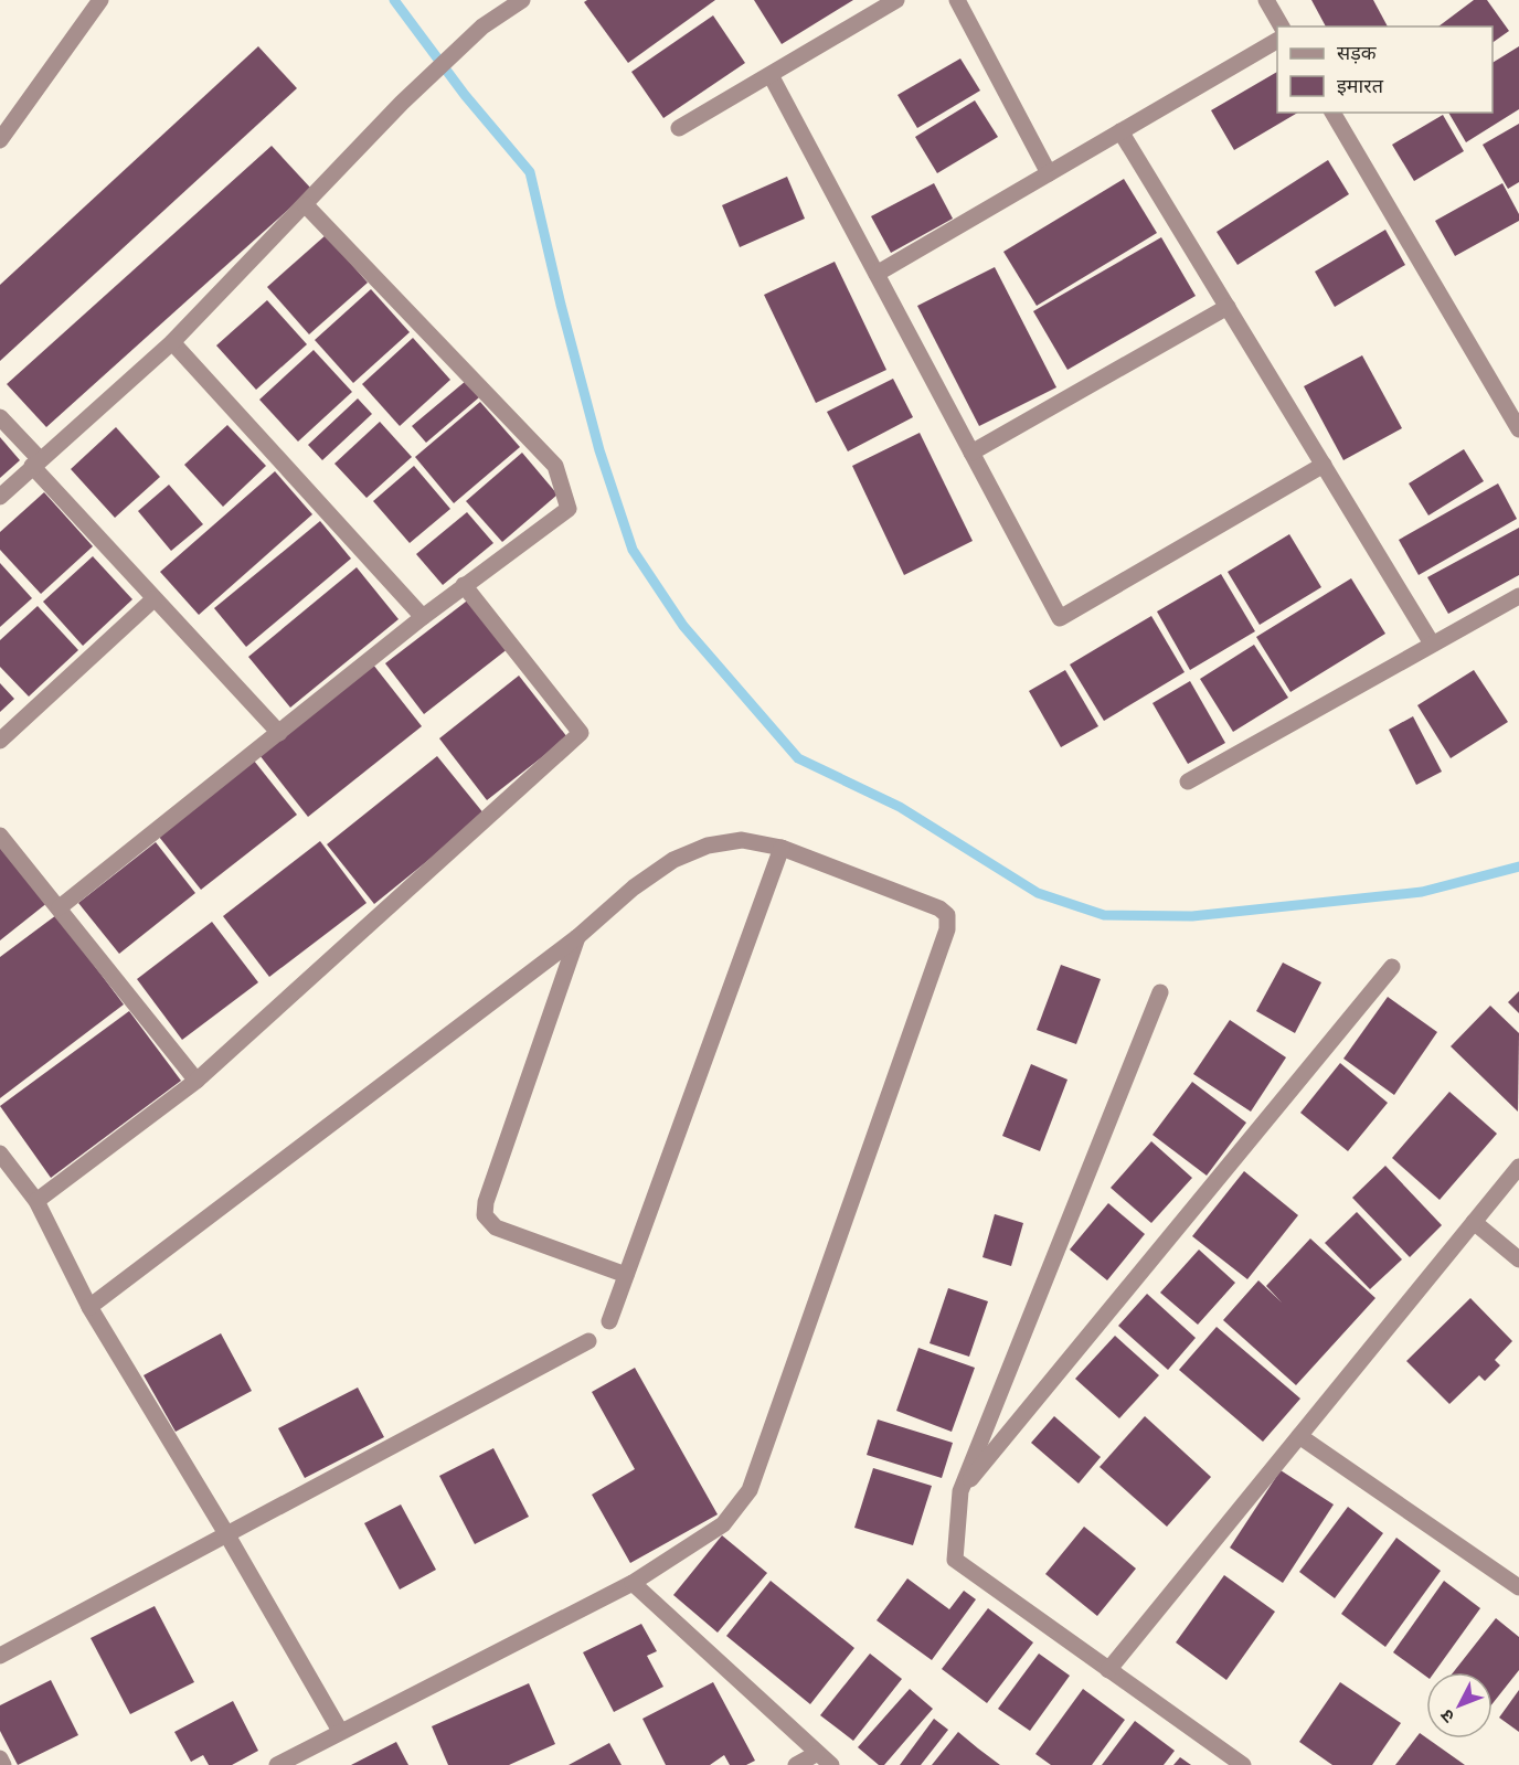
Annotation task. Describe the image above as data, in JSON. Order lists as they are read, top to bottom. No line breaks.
{"legend":["सड़क","इमारत"],"north":"bottom left"}
